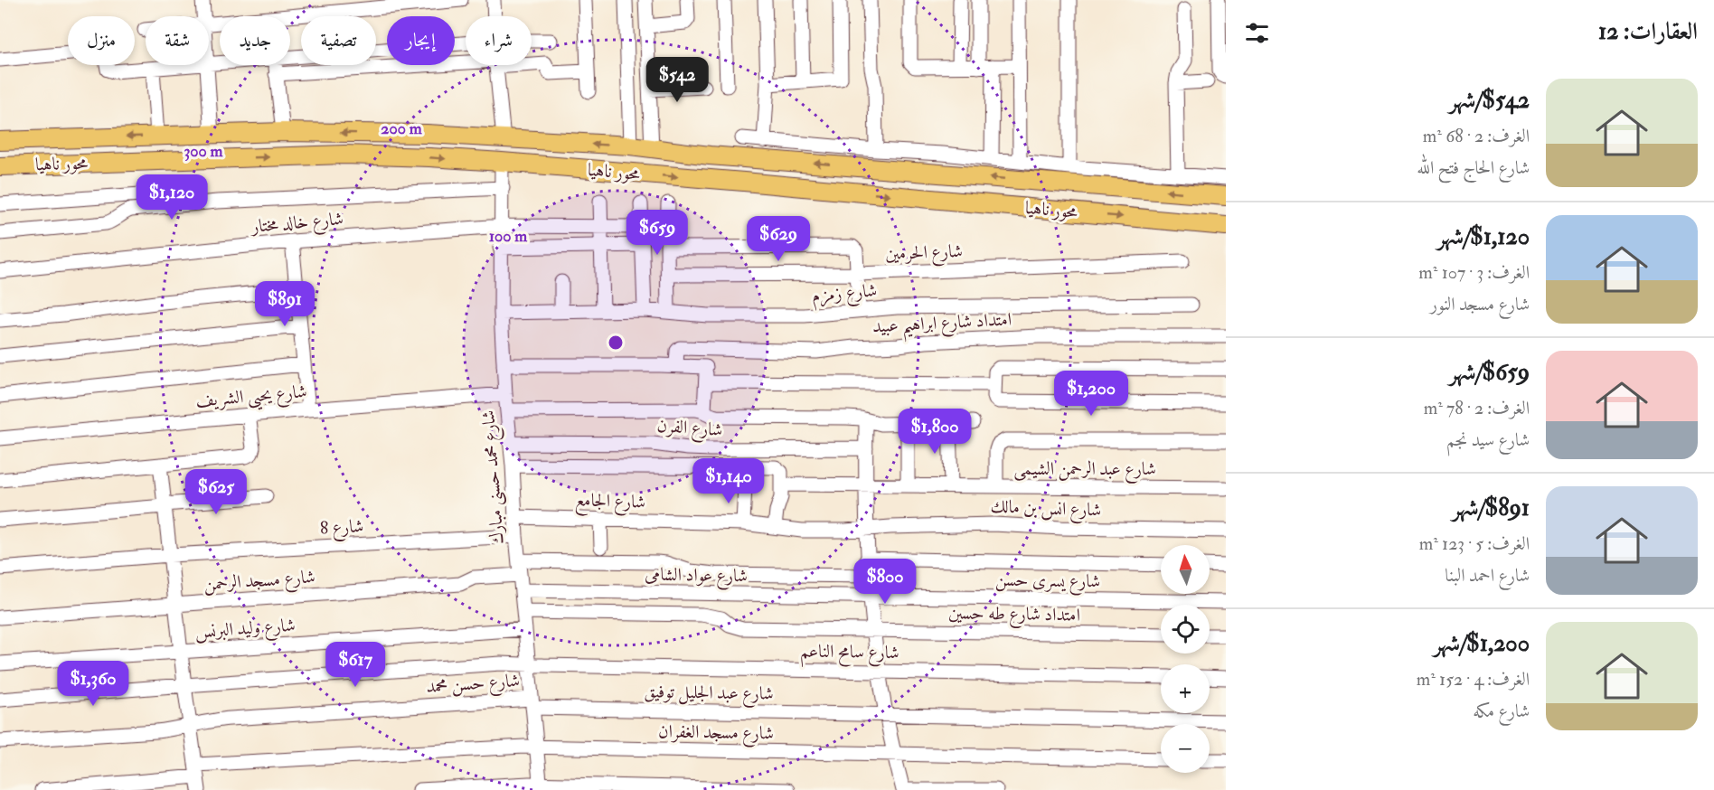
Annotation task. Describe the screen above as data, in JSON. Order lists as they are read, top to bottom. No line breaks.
{"streets":{"main road":["محور ناهيا"],"street":["شارع خالد مختار","شارع الحرمين","شارع زمزم","امتداد شارع ابراهيم عبيد","شارع يحيى الشريف","شارع الفرن","شارع عبد الرحمن الشيمى","شارع محمد حسنى مبارك","شارع الجامع","شارع انس بن مالك","شارع 8","شارع عواد الشامى","شارع مسجد الرحمن","شارع يسرى حسن","امتداد شارع طه حسين","شارع وليد البرنس","شارع سامح الناعم","شارع حسن محمد","شارع عبد الجليل توفيق","شارع مسجد الغفران"]},"crossings":[["محور ناهيا","شارع محمد حسنى مبارك"],["شارع خالد مختار","شارع محمد حسنى مبارك"],["شارع زمزم","شارع محمد حسنى مبارك"],["شارع يحيى الشريف","شارع محمد حسنى مبارك"],["شارع الفرن","شارع محمد حسنى مبارك"],["شارع محمد حسنى مبارك","شارع الجامع"],["شارع محمد حسنى مبارك","شارع 8"],["شارع محمد حسنى مبارك","شارع عواد الشامى"],["شارع محمد حسنى مبارك","شارع مسجد الرحمن"],["شارع محمد حسنى مبارك","امتداد شارع طه حسين"],["شارع محمد حسنى مبارك","شارع وليد البرنس"],["شارع محمد حسنى مبارك","شارع سامح الناعم"],["شارع محمد حسنى مبارك","شارع حسن محمد"],["شارع محمد حسنى مبارك","شارع عبد الجليل توفيق"],["شارع محمد حسنى مبارك","شارع مسجد الغفران"],["شارع الجامع","شارع انس بن مالك"],["شارع عواد الشامى","شارع يسرى حسن"],["شارع حسن محمد","شارع عبد الجليل توفيق"]],"north":"top","page":{"heading":"العقارات: 12","chip":["شراء","إيجار","تصفية","جديد","شقة","منزل"],"price":["$542","$1,120","$659","$629","$891","$1,200","$1,800","$1,140","$625","$800","$617","$1,360"],"list":[{"name":"$542/شهر","note":"الغرف: 2 · 68 m² · شارع الحاج فتح الله"},{"name":"$1,120/شهر","note":"الغرف: 3 · 107 m² · شارع مسجد النور"},{"name":"$659/شهر","note":"الغرف: 2 · 78 m² · شارع سيد نجم"},{"name":"$891/شهر","note":"الغرف: 5 · 123 m² · شارع احمد البنا"},{"name":"$1,200/شهر","note":"الغرف: 4 · 152 m² · شارع مكه"}],"map_buttons":["+","−"]},"rings":["200 m","300 m","100 m"]}
